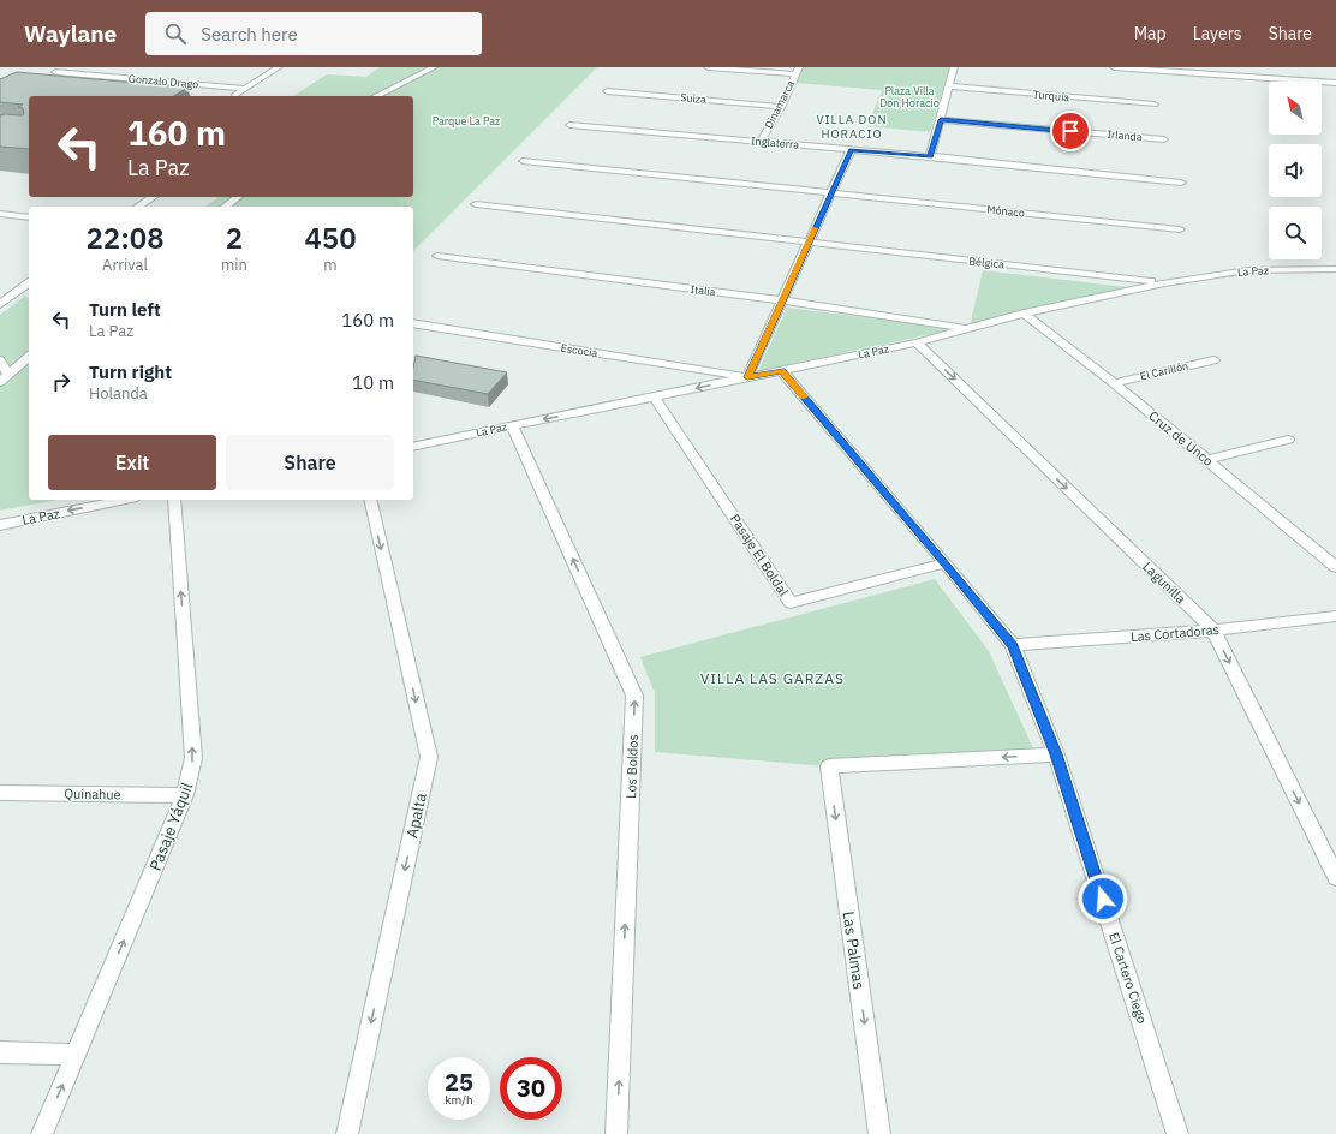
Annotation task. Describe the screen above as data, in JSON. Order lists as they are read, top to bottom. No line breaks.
{"streets":{"street":["Gonzalo Drago","Turquía","Suiza","Dinamarca","Irlanda","Inglaterra","Mónaco","Bélgica","La Paz","Italia","Escocia","El Carillón","Cruz de Unco","Pasaje El Boldal","Lagunilla","Las Cortadoras","Los Boldos","Quinahue","Apalta","Pasaje Yáquil","Las Palmas","El Cartero Ciego"]},"crossings":[["Suiza","Dinamarca"],["Dinamarca","Inglaterra"],["Bélgica","La Paz"],["La Paz","Italia"],["La Paz","Escocia"],["La Paz","Cruz de Unco"],["La Paz","Pasaje El Boldal"],["La Paz","Lagunilla"],["La Paz","Los Boldos"],["La Paz","El Cartero Ciego"],["El Carillón","Cruz de Unco"],["Pasaje El Boldal","El Cartero Ciego"],["Lagunilla","Las Cortadoras"],["Las Cortadoras","El Cartero Ciego"],["Quinahue","Pasaje Yáquil"],["Las Palmas","El Cartero Ciego"]],"one_way":["Lagunilla","Los Boldos","Apalta","Pasaje Yáquil"],"districts":["VILLA DON HORACIO","VILLA LAS GARZAS"],"parks":["Plaza Villa Don Horacio","Parque La Paz"],"north":"top left","page":{"header":"Waylane","search":"Search here","nav":["Map","Layers","Share"],"turn":["160 m","La Paz"],"eta":["22:08","Arrival","2","min","450","m"],"list":[{"name":"Turn left","note":"La Paz","value":"160 m"},{"name":"Turn right","note":"Holanda","value":"10 m"}],"buttons":["Exit","Share"],"speed":"25 km/h","limit":"30"}}
